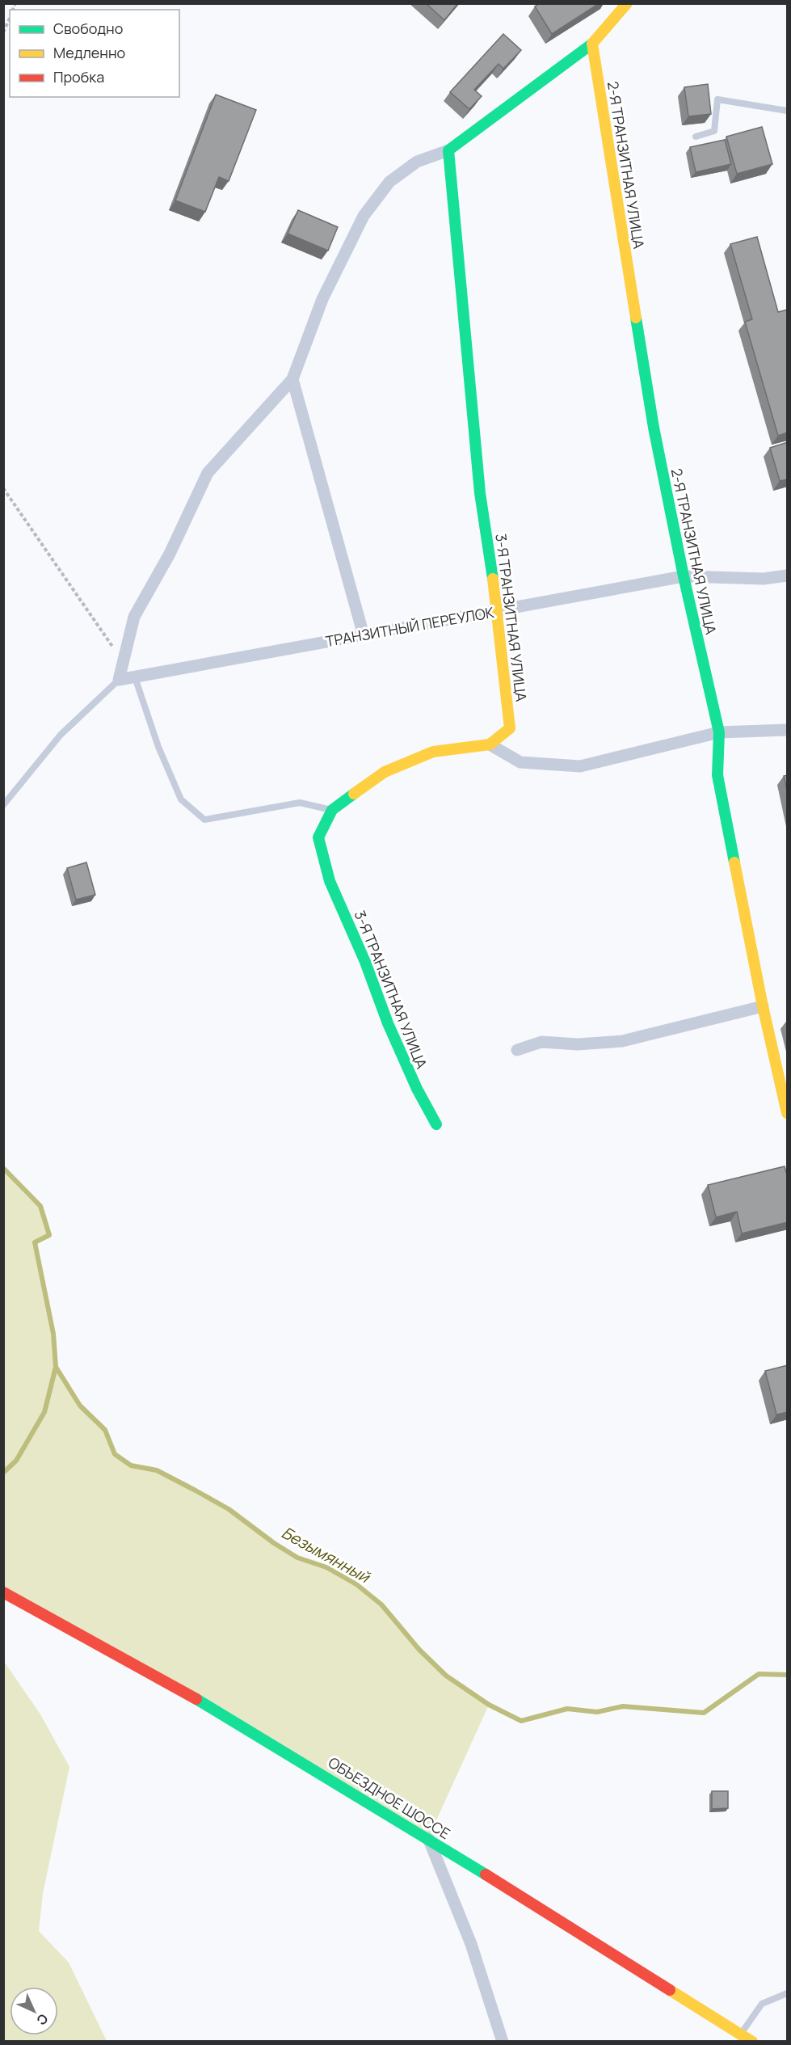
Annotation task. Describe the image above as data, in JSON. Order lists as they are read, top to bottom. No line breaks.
{"streets":{"street":["2-Я ТРАНЗИТНАЯ УЛИЦА","3-Я ТРАНЗИТНАЯ УЛИЦА","ТРАНЗИТНЫЙ ПЕРЕУЛОК","ОБЪЕЗДНОЕ ШОССЕ"]},"crossings":[["2-Я ТРАНЗИТНАЯ УЛИЦА","ТРАНЗИТНЫЙ ПЕРЕУЛОК"],["3-Я ТРАНЗИТНАЯ УЛИЦА","ТРАНЗИТНЫЙ ПЕРЕУЛОК"]],"water":["Безымянный"],"legend":["Свободно","Медленно","Пробка"],"north":"bottom right"}
